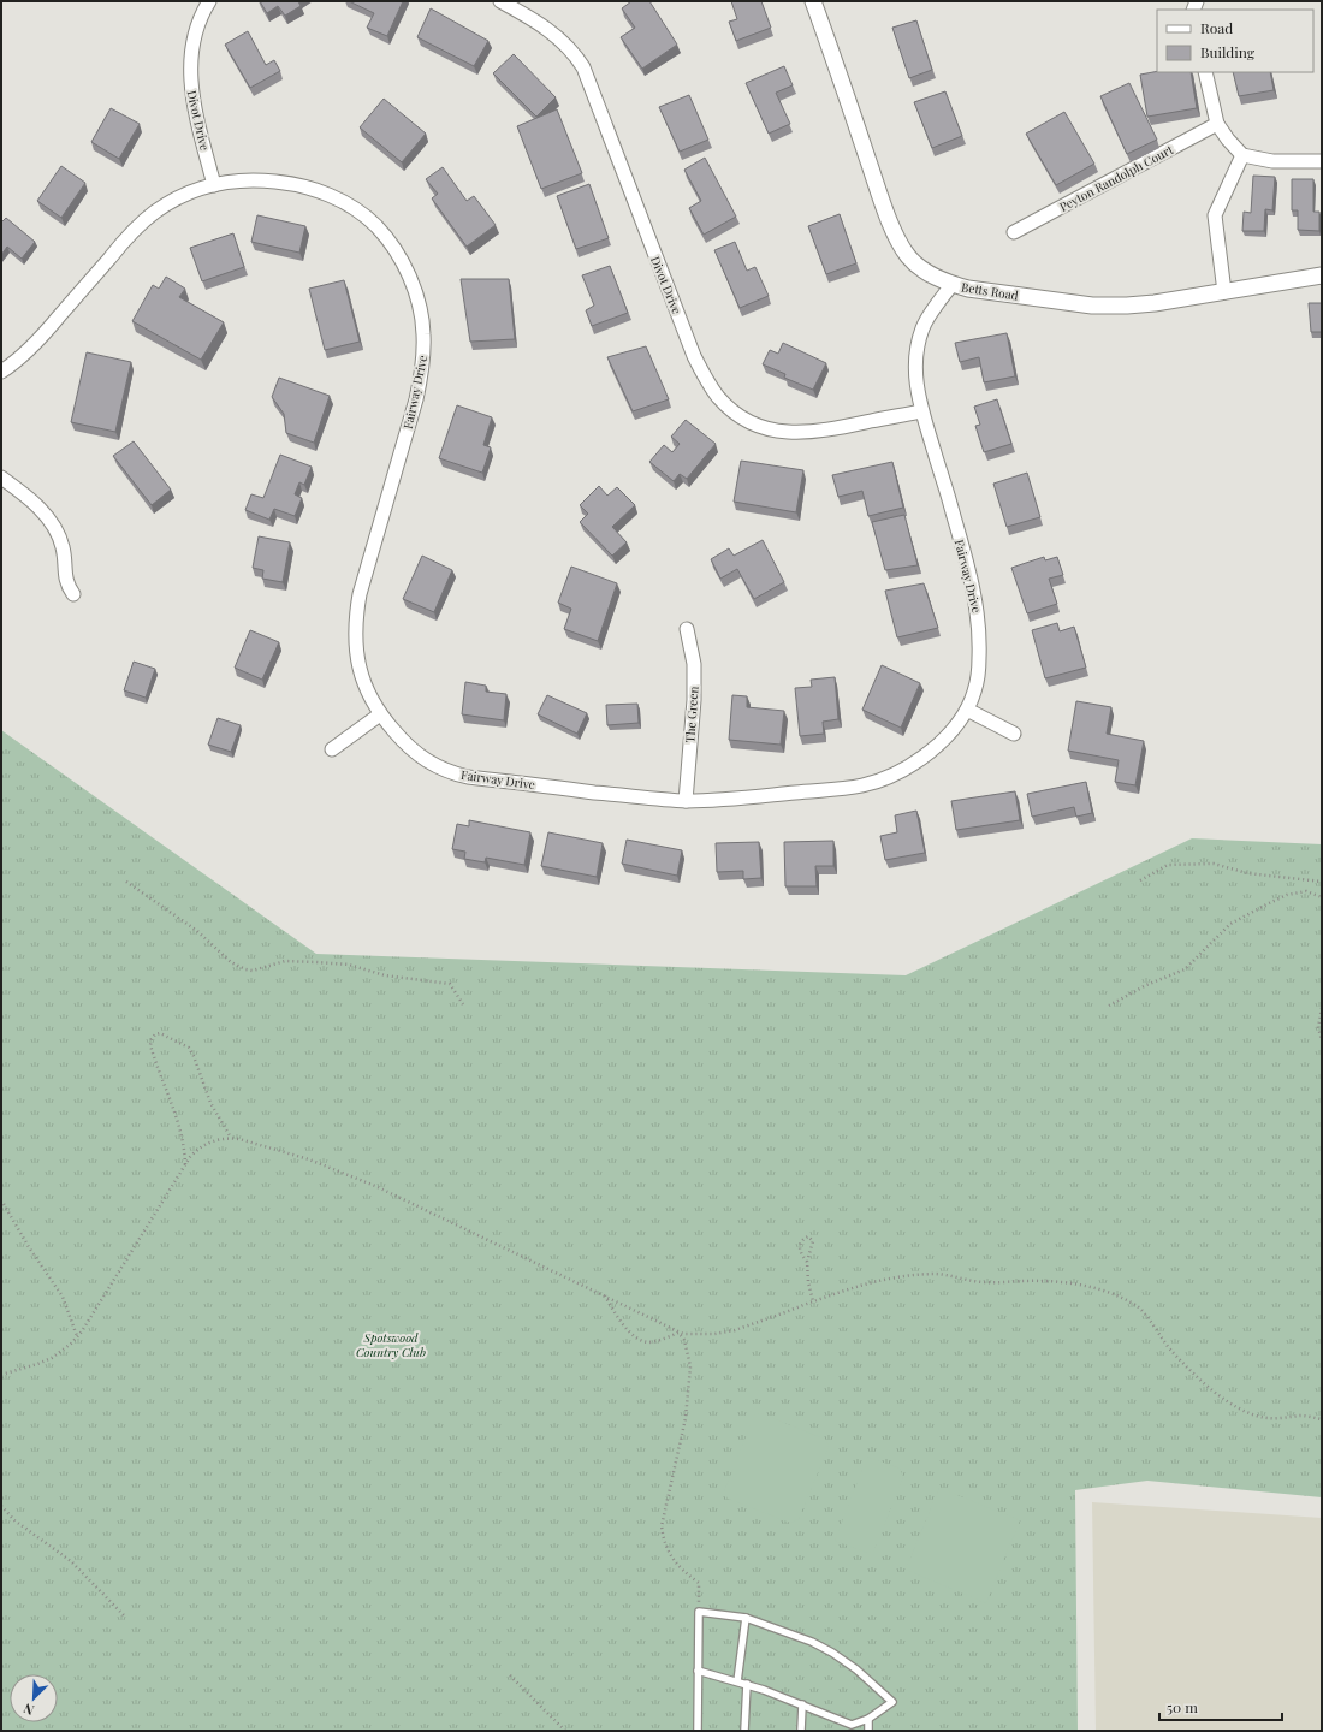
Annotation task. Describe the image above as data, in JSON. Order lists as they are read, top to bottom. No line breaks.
{"streets":{"street":["Divot Drive","Peyton Randolph Court","Betts Road","Fairway Drive","The Green"]},"crossings":[["Divot Drive","Fairway Drive"],["Betts Road","Fairway Drive"],["Fairway Drive","The Green"]],"parks":["Spotswood Country Club"],"legend":["Road","Building"],"scale_bar":"50 m","north":"bottom left"}
